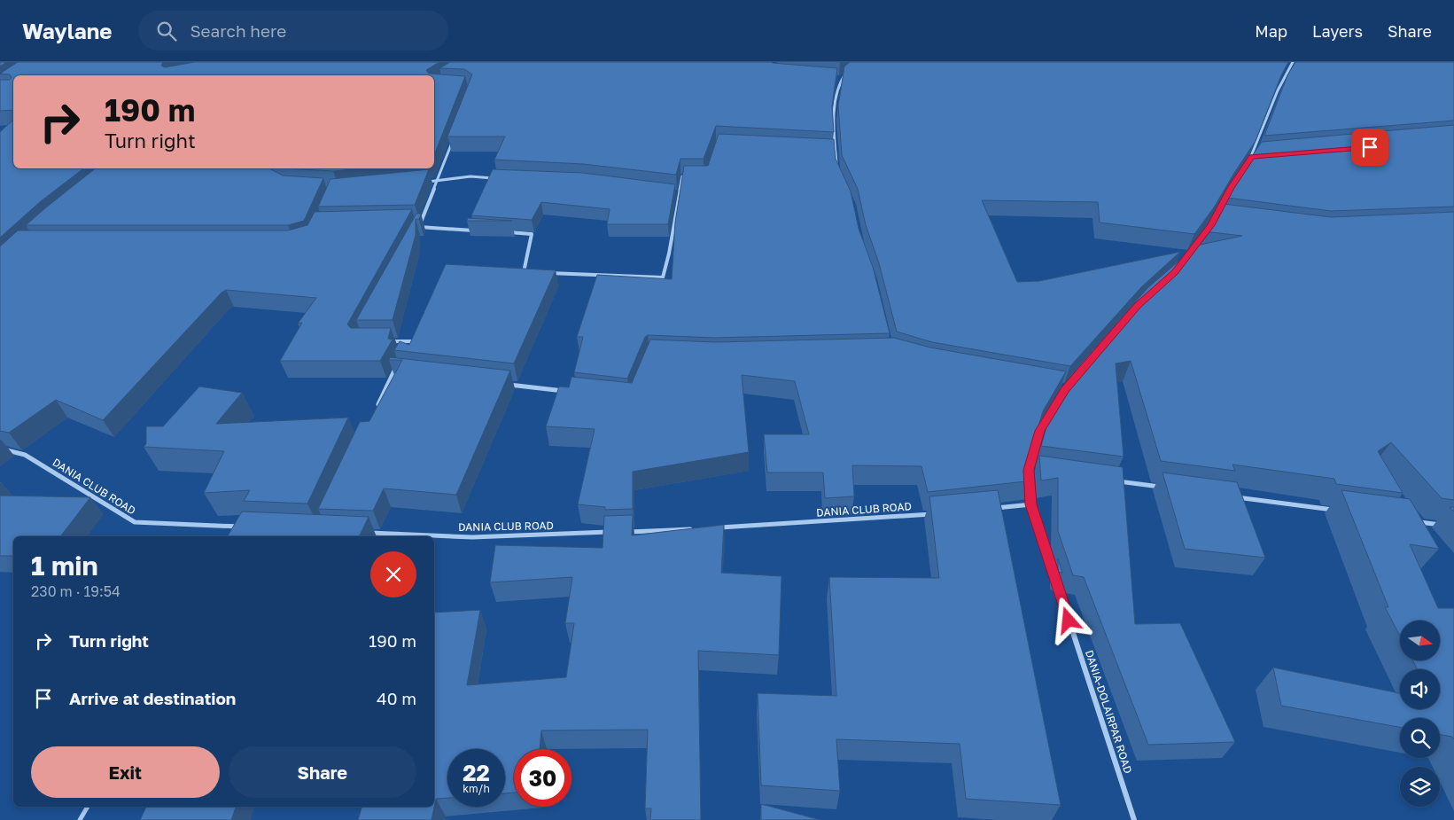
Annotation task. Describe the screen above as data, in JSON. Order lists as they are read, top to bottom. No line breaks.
{"streets":{"street":["DANIA CLUB ROAD","DANIA-DOLAIRPAR ROAD"]},"north":"right","page":{"header":"Waylane","search":"Search here","nav":["Map","Layers","Share"],"turn":["190 m","Turn right"],"heading":["1 min","230 m · 19:54"],"list":[{"name":"Turn right","value":"190 m"},{"name":"Arrive at destination","value":"40 m"}],"buttons":["Exit","Share"],"speed":"22 km/h","limit":"30"}}
